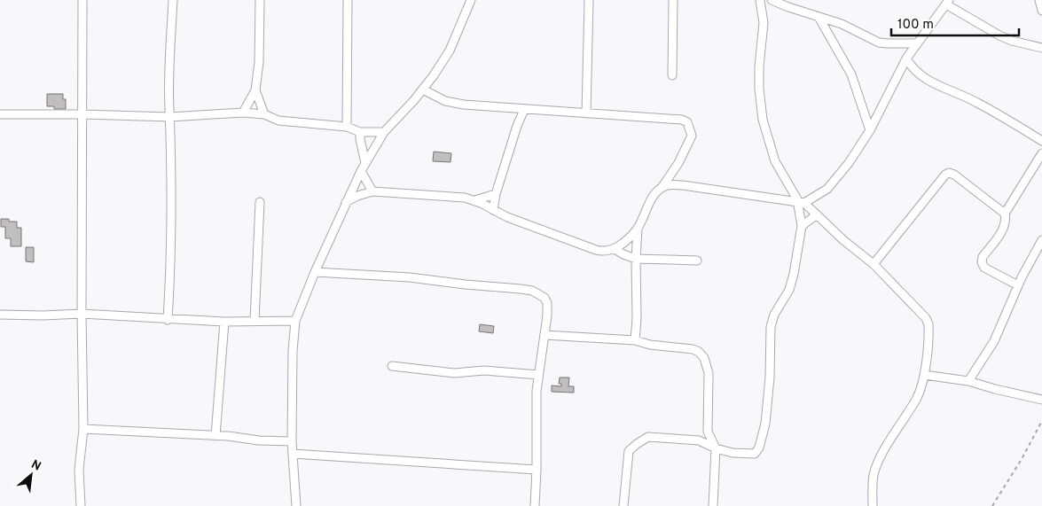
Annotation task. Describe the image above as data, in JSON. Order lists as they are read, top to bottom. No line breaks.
{"scale_bar":"100 m","north":"top right"}
